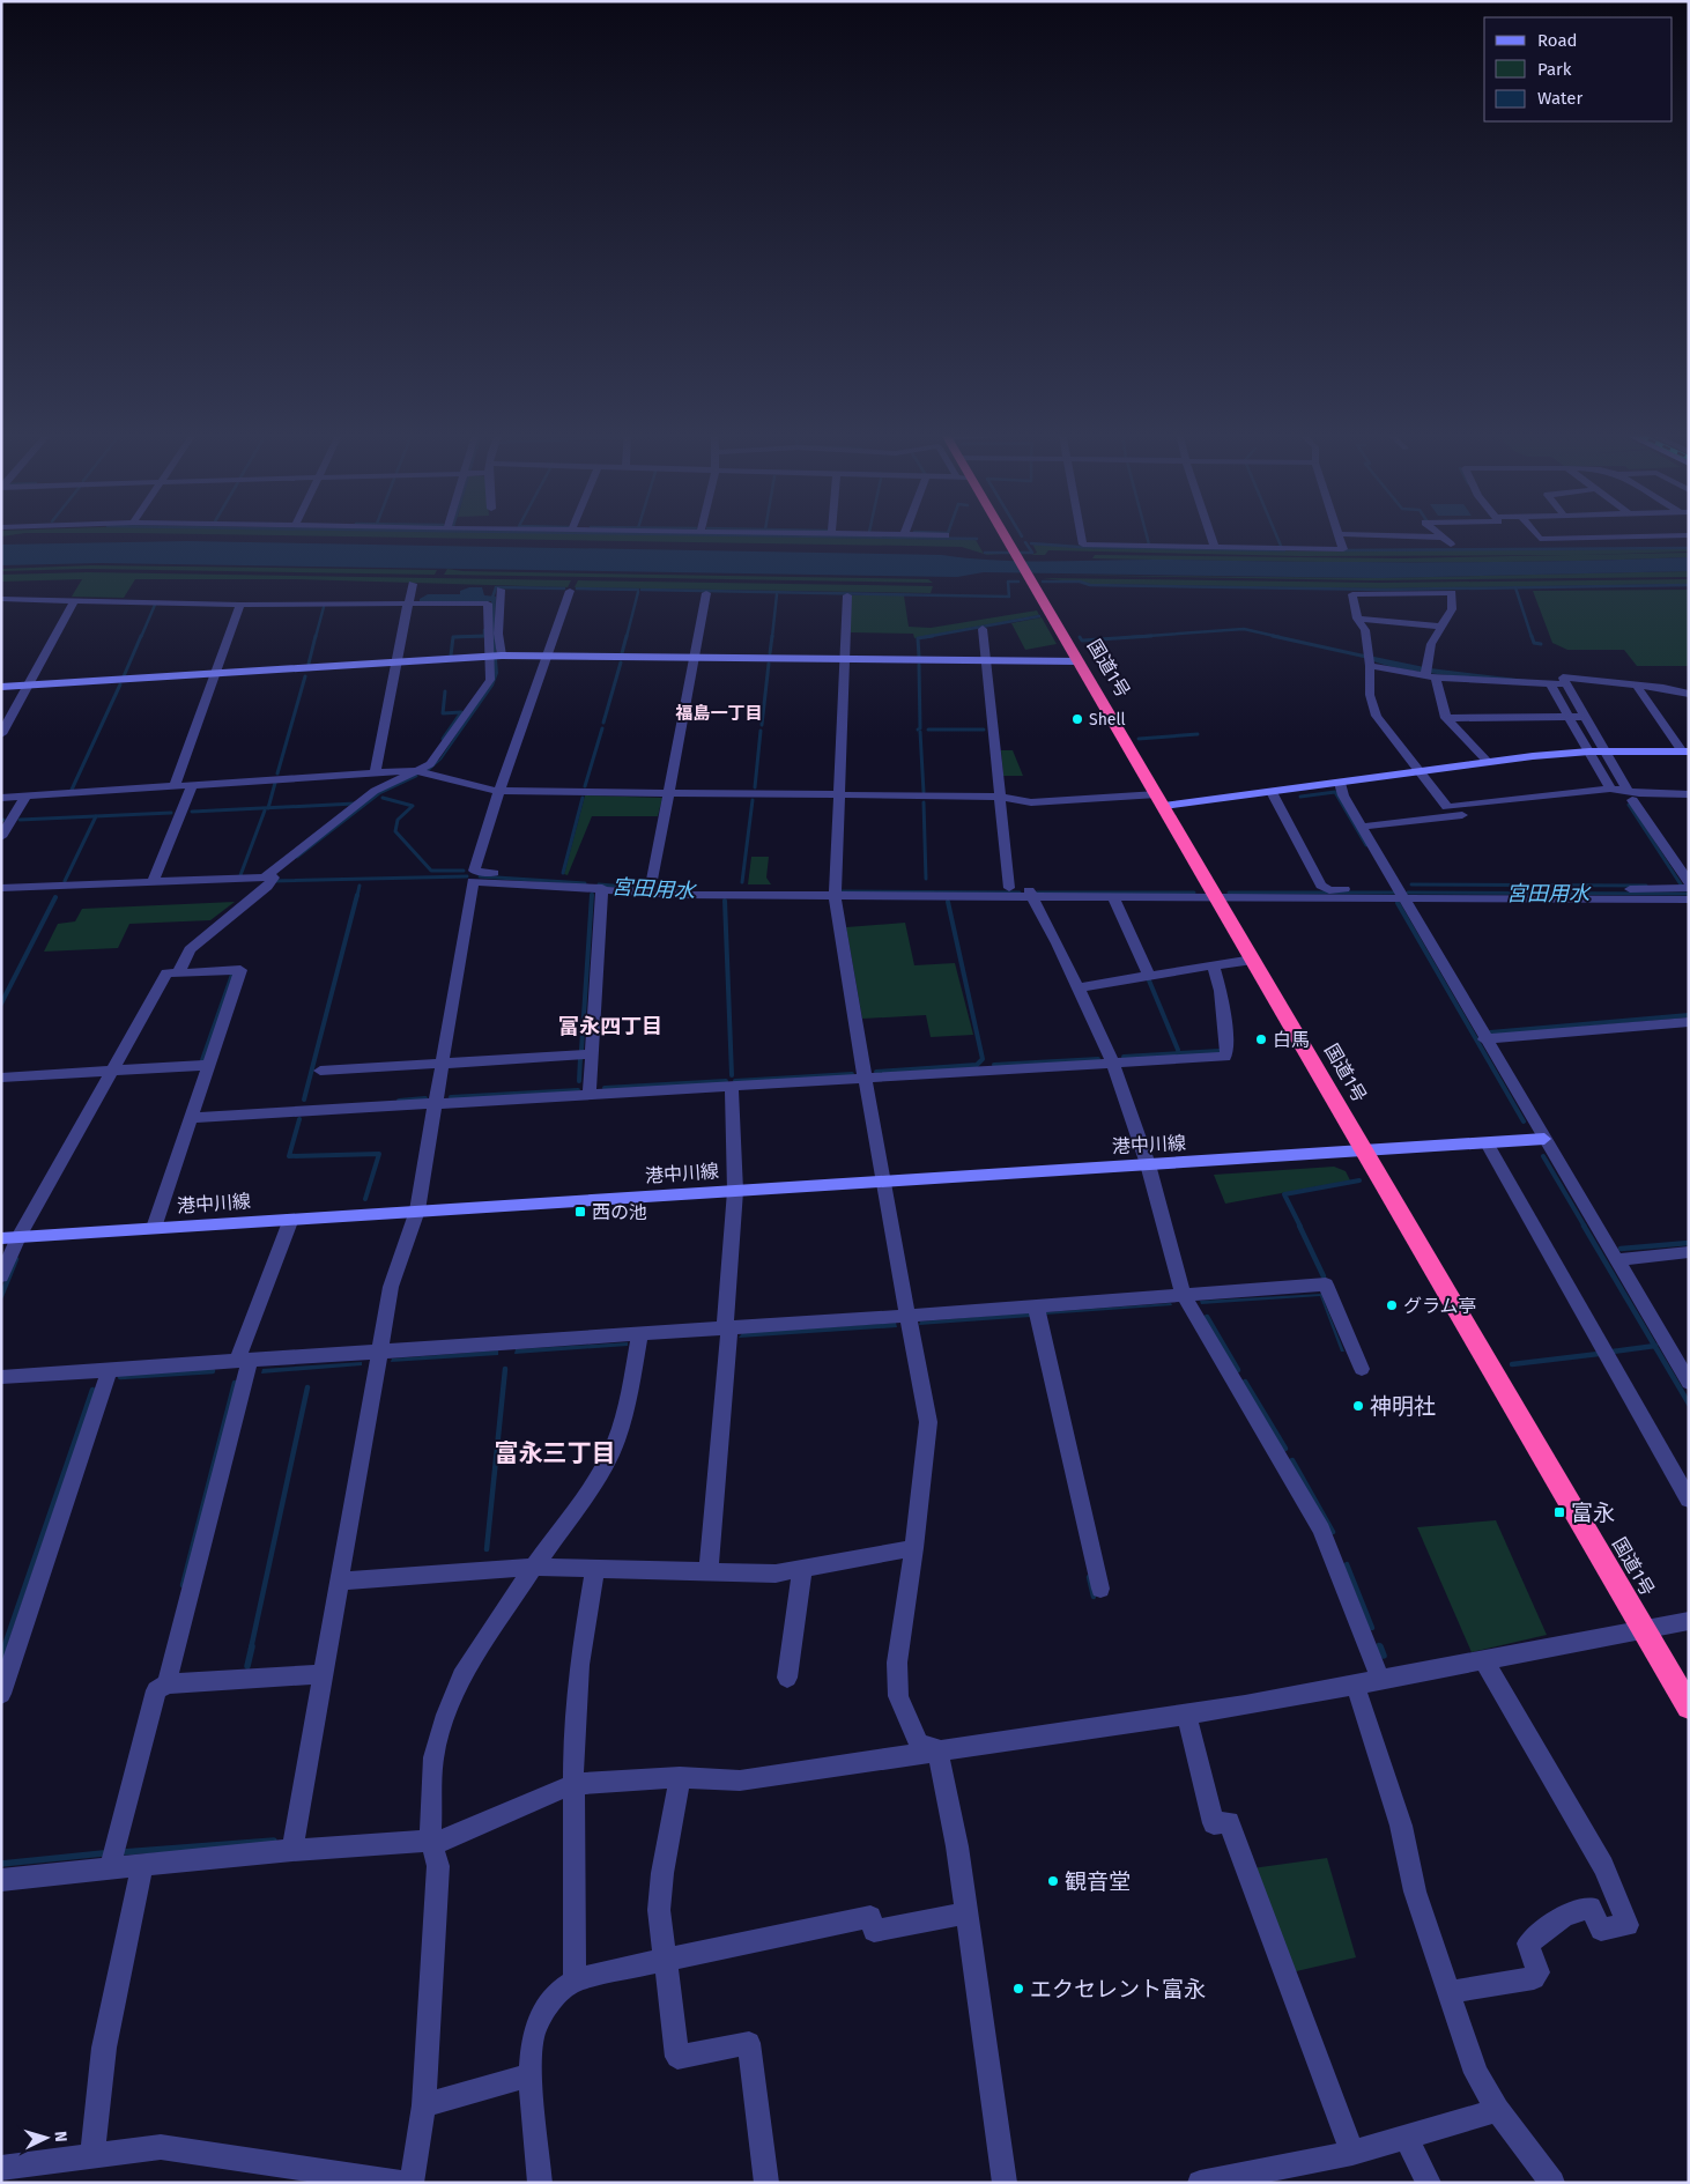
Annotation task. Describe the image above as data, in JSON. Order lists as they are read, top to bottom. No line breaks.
{"streets":{"highway":["国道1号"],"street":["港中川線"]},"crossings":[["国道1号","港中川線"]],"districts":["福島一丁目","富永四丁目","富永三丁目"],"water":["宮田用水"],"places":{"other":["Shell","白馬","グラム亭","神明社","観音堂","エクセレント富永"],"transit":["西の池","富永"]},"legend":["Road","Park","Water"],"north":"right"}
